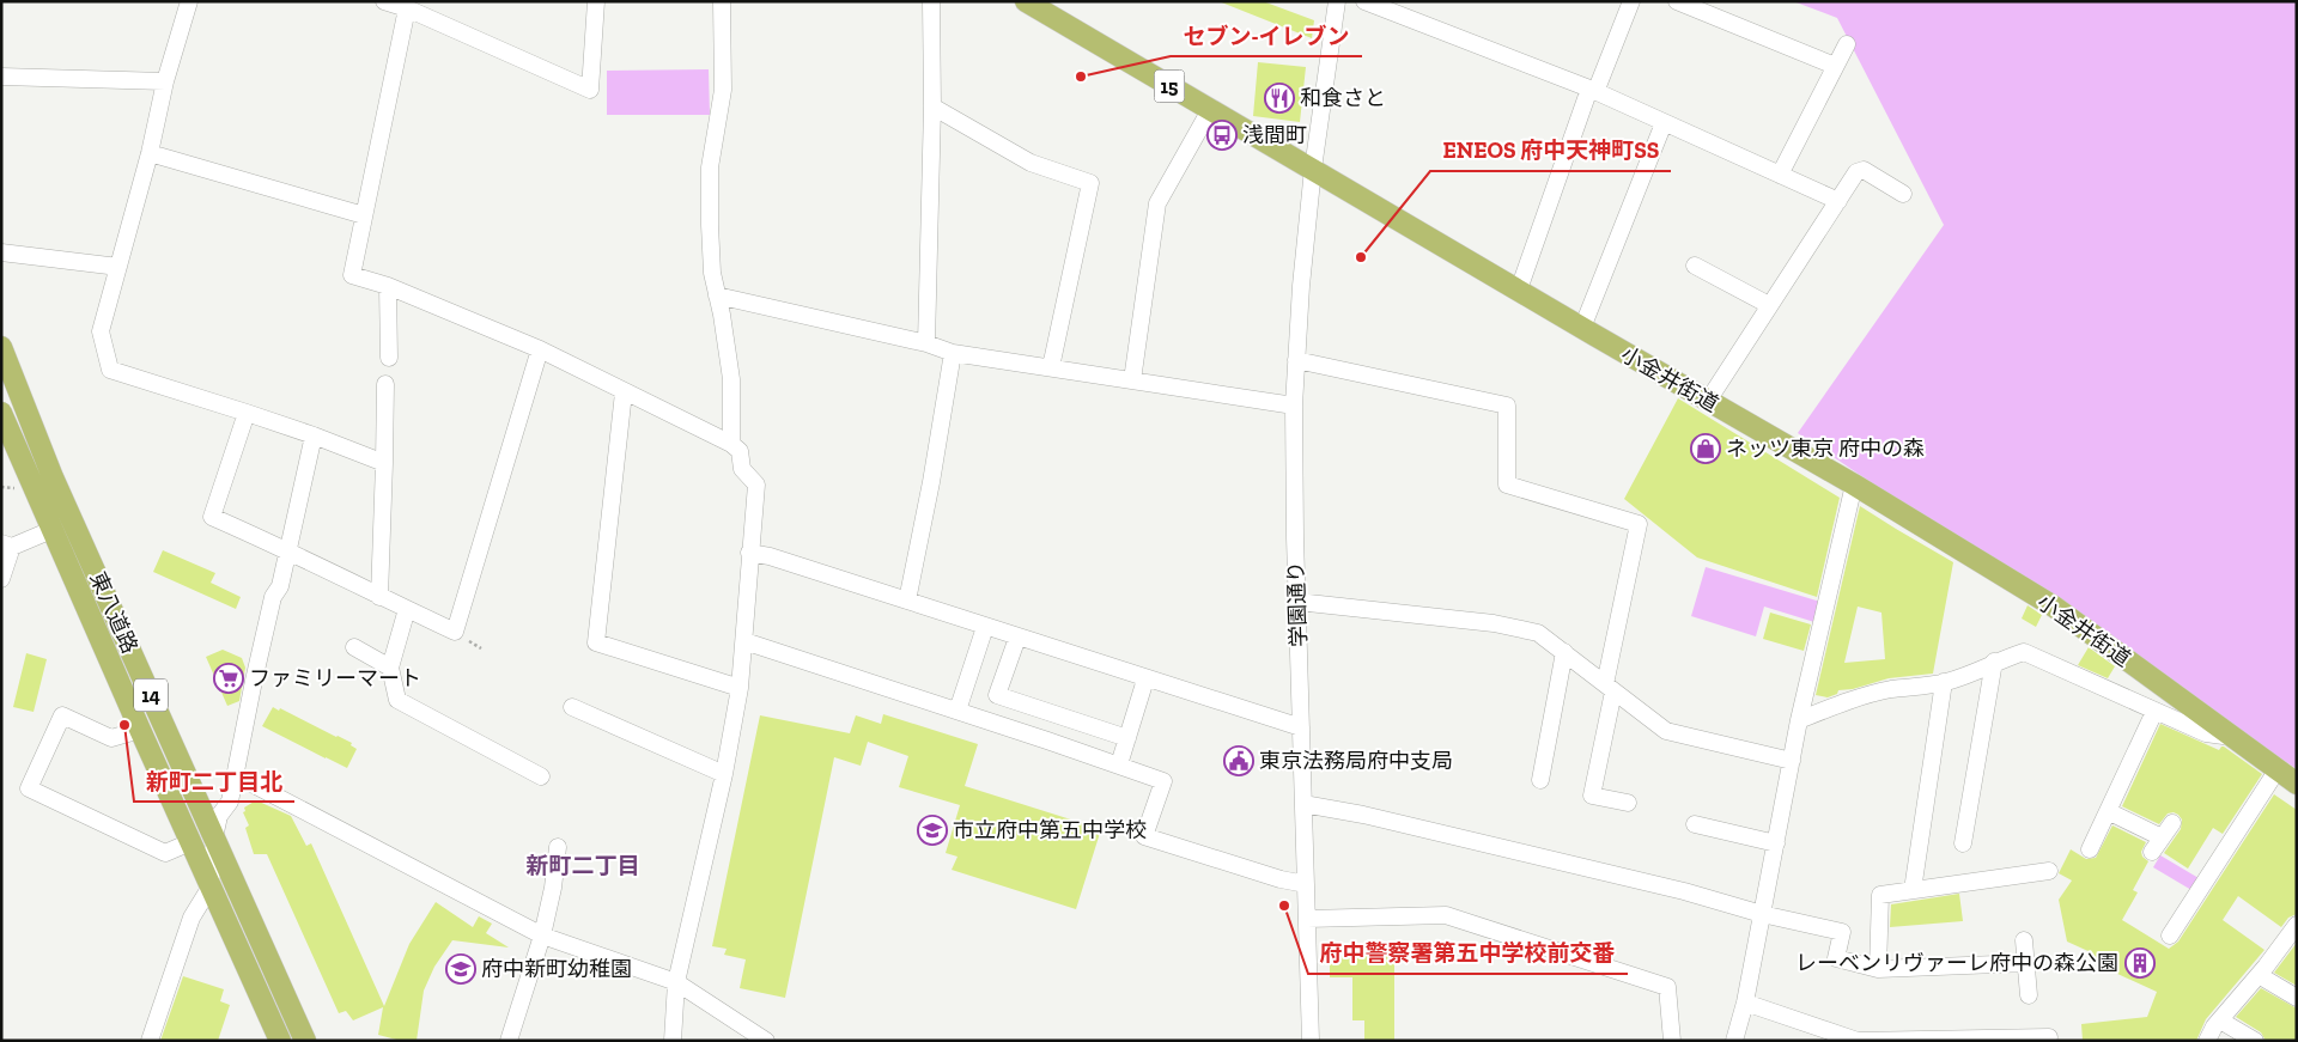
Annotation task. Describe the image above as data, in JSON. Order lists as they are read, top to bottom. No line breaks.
{"streets":{"main road":["15","小金井街道","東八道路","14"],"street":["学園通り"]},"crossings":[["小金井街道","学園通り"]],"districts":["新町二丁目"],"places":{"other":["セブン-イレブン","ENEOS 府中天神町SS","新町二丁目北","府中警察署第五中学校前交番"],"restaurant":["和食さと"],"bus stop":["浅間町"],"shop":["ネッツ東京 府中の森"],"supermarket":["ファミリーマート"],"public building":["東京法務局府中支局"],"school or university":["市立府中第五中学校","府中新町幼稚園"],"building":["レーベンリヴァーレ府中の森公園"]}}
